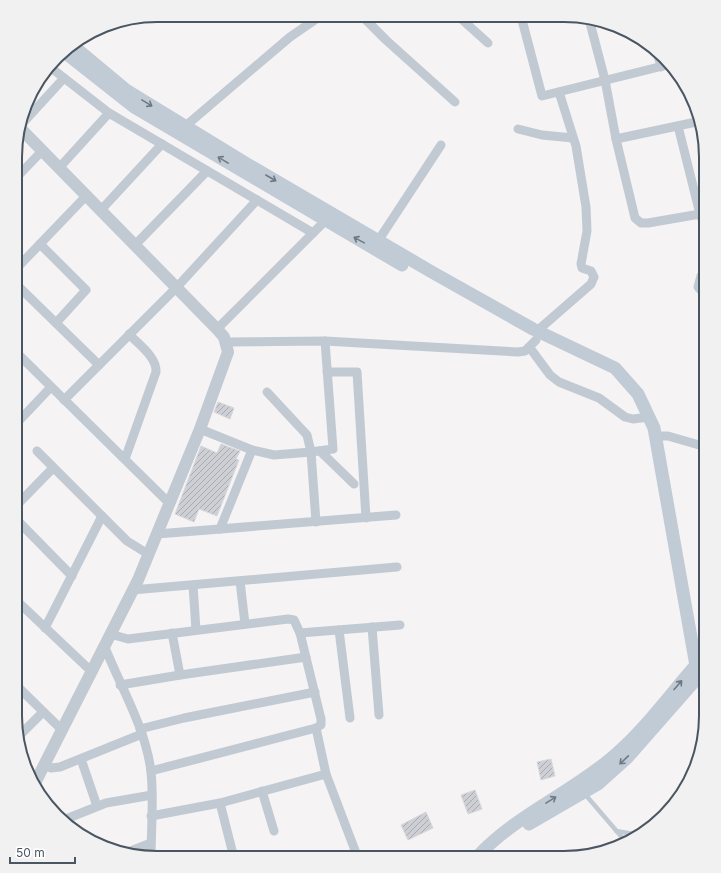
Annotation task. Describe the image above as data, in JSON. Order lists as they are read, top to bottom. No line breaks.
{"scale_bar":"50 m"}
